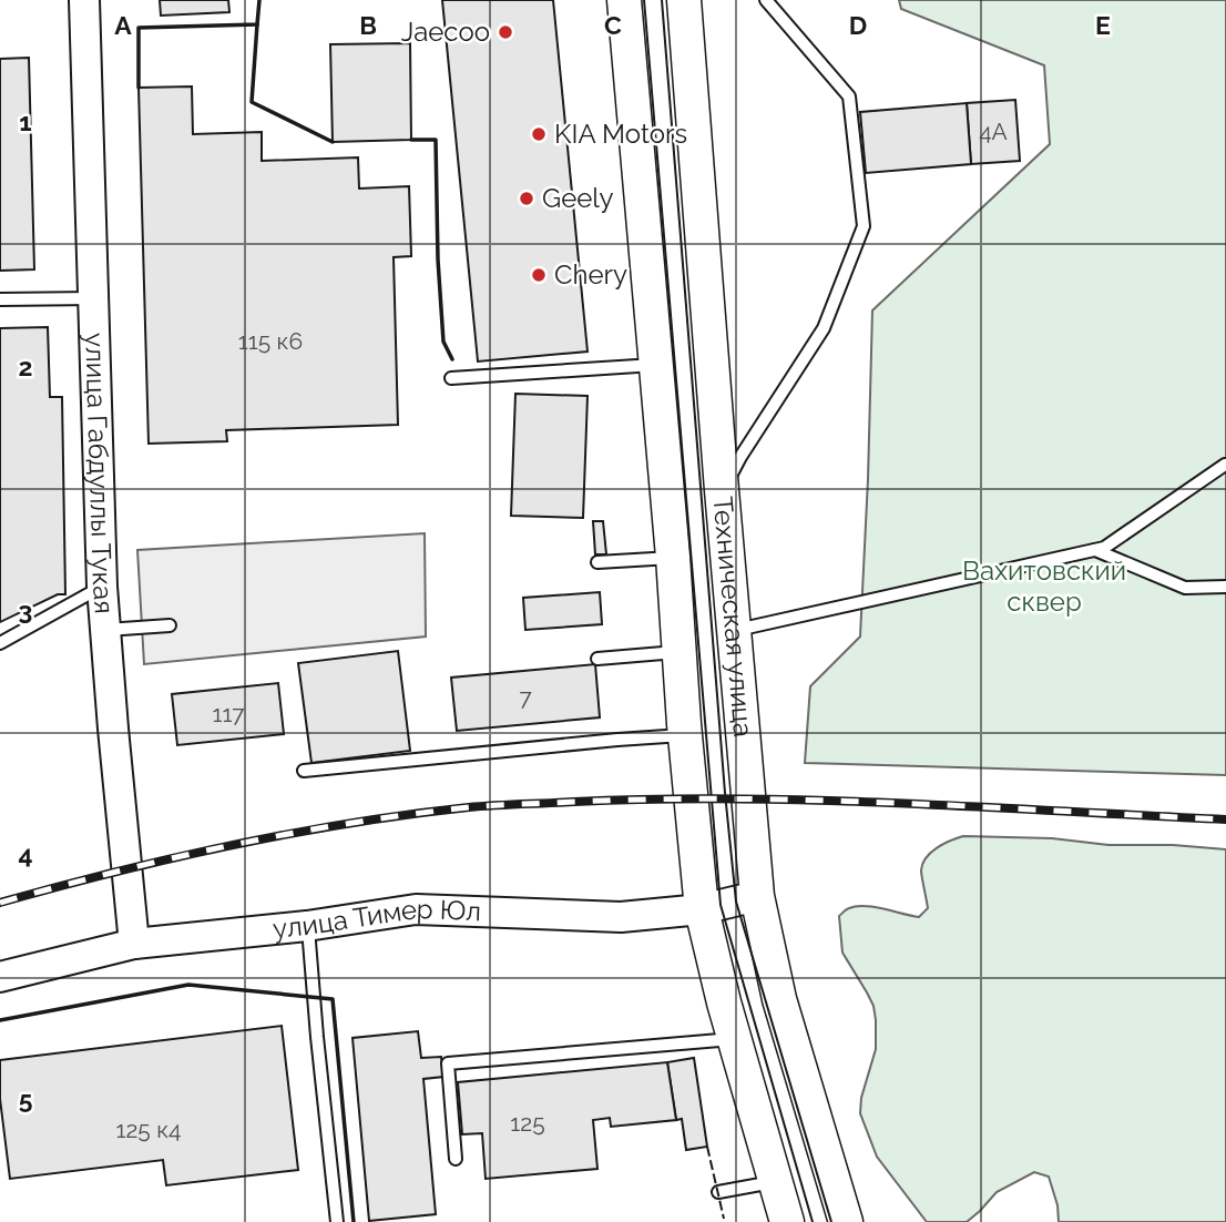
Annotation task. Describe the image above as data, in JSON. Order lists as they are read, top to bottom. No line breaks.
{"streets":{"main road":["Техническая улица"],"street":["улица Габдуллы Тукая","улица Тимер Юл"]},"crossings":[["улица Габдуллы Тукая","улица Тимер Юл"],["Техническая улица","улица Тимер Юл"]],"parks":["Вахитовский сквер"],"places":["Jaecoo","KIA Motors","Geely","Chery"],"house_numbers":["4А","115 к6","7","117","125","125 к4"],"grid":{"columns":["A","B","C","D","E"],"rows":["1","2","3","4","5"]}}
